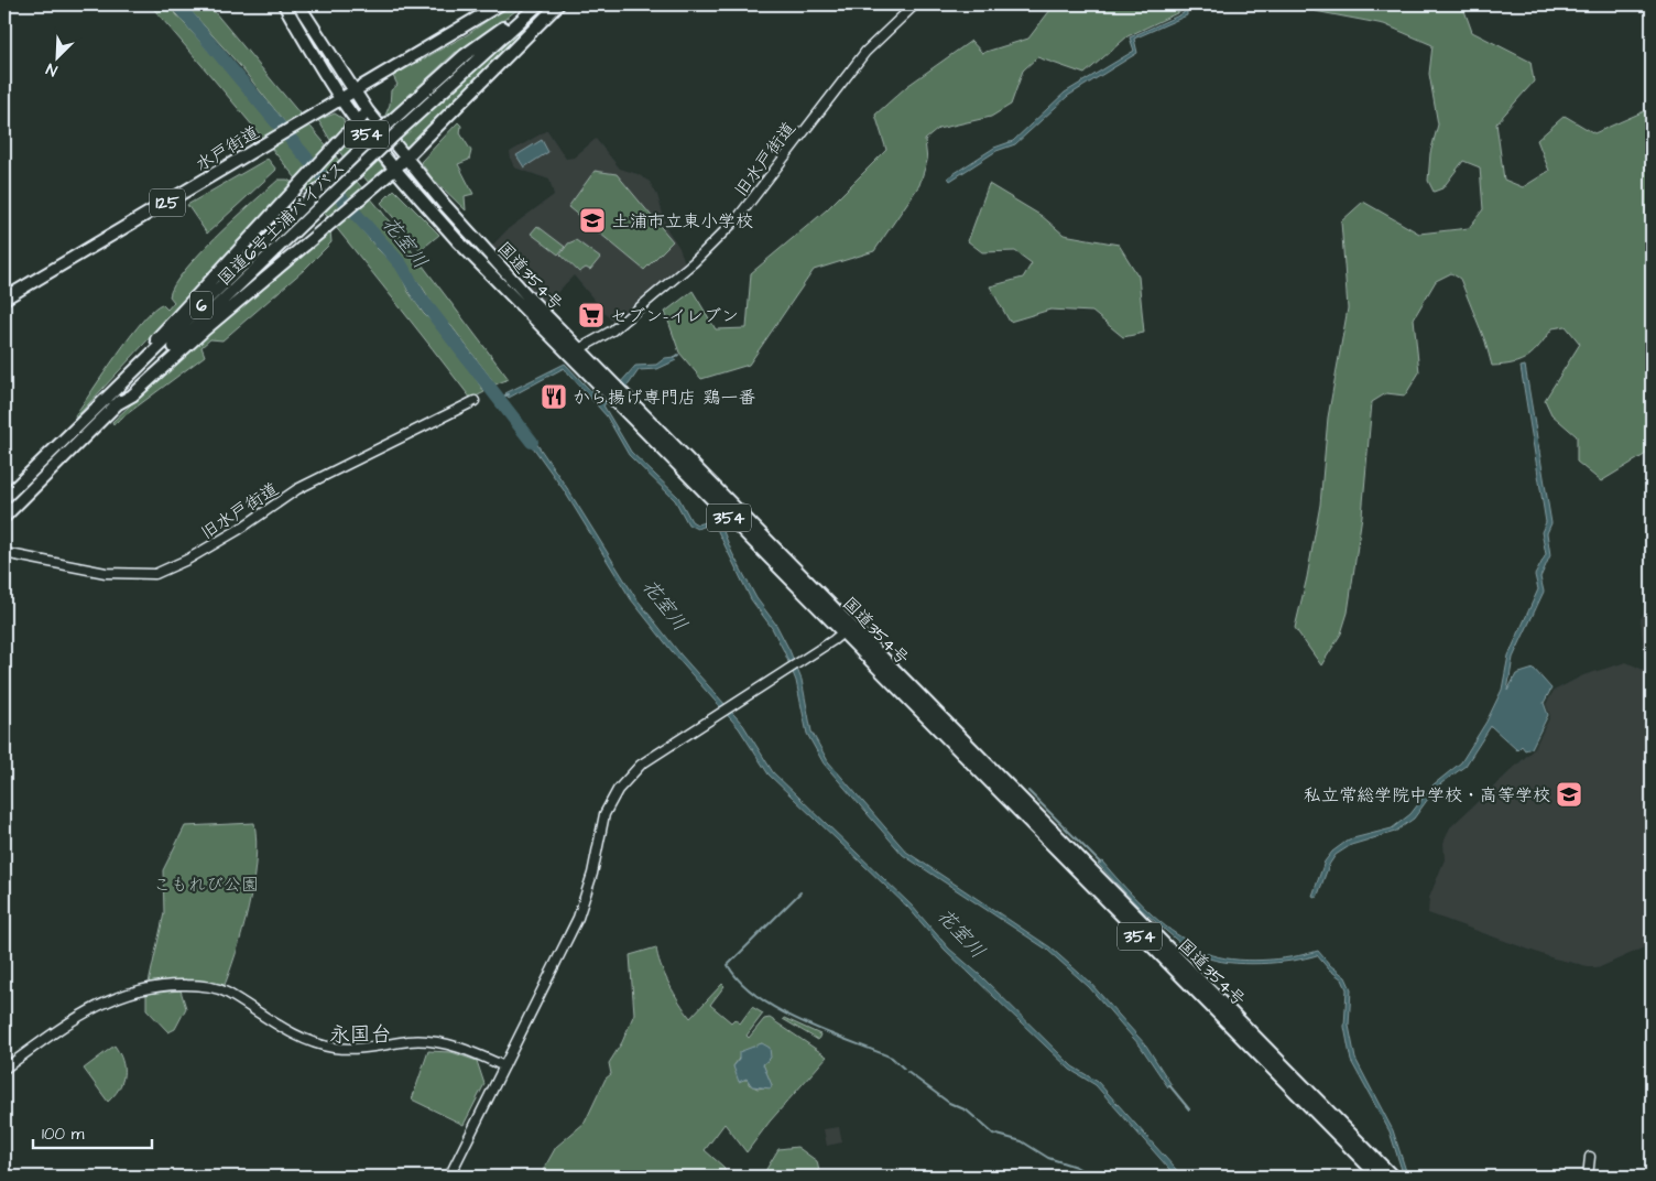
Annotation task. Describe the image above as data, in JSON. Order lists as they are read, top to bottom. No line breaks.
{"streets":{"highway":["354","水戸街道","125","国道6号土浦バイパス","国道354号","6"],"street":["旧水戸街道"]},"crossings":[["水戸街道","国道354号"],["旧水戸街道","国道354号"]],"districts":["永国台"],"water":["花室川"],"parks":["こもれび公園"],"places":{"school or university":["土浦市立東小学校","私立常総学院中学校・高等学校"],"supermarket":["セブン-イレブン"],"restaurant":["から揚げ専門店 鶏一番"]},"scale_bar":"100 m","north":"bottom left"}
